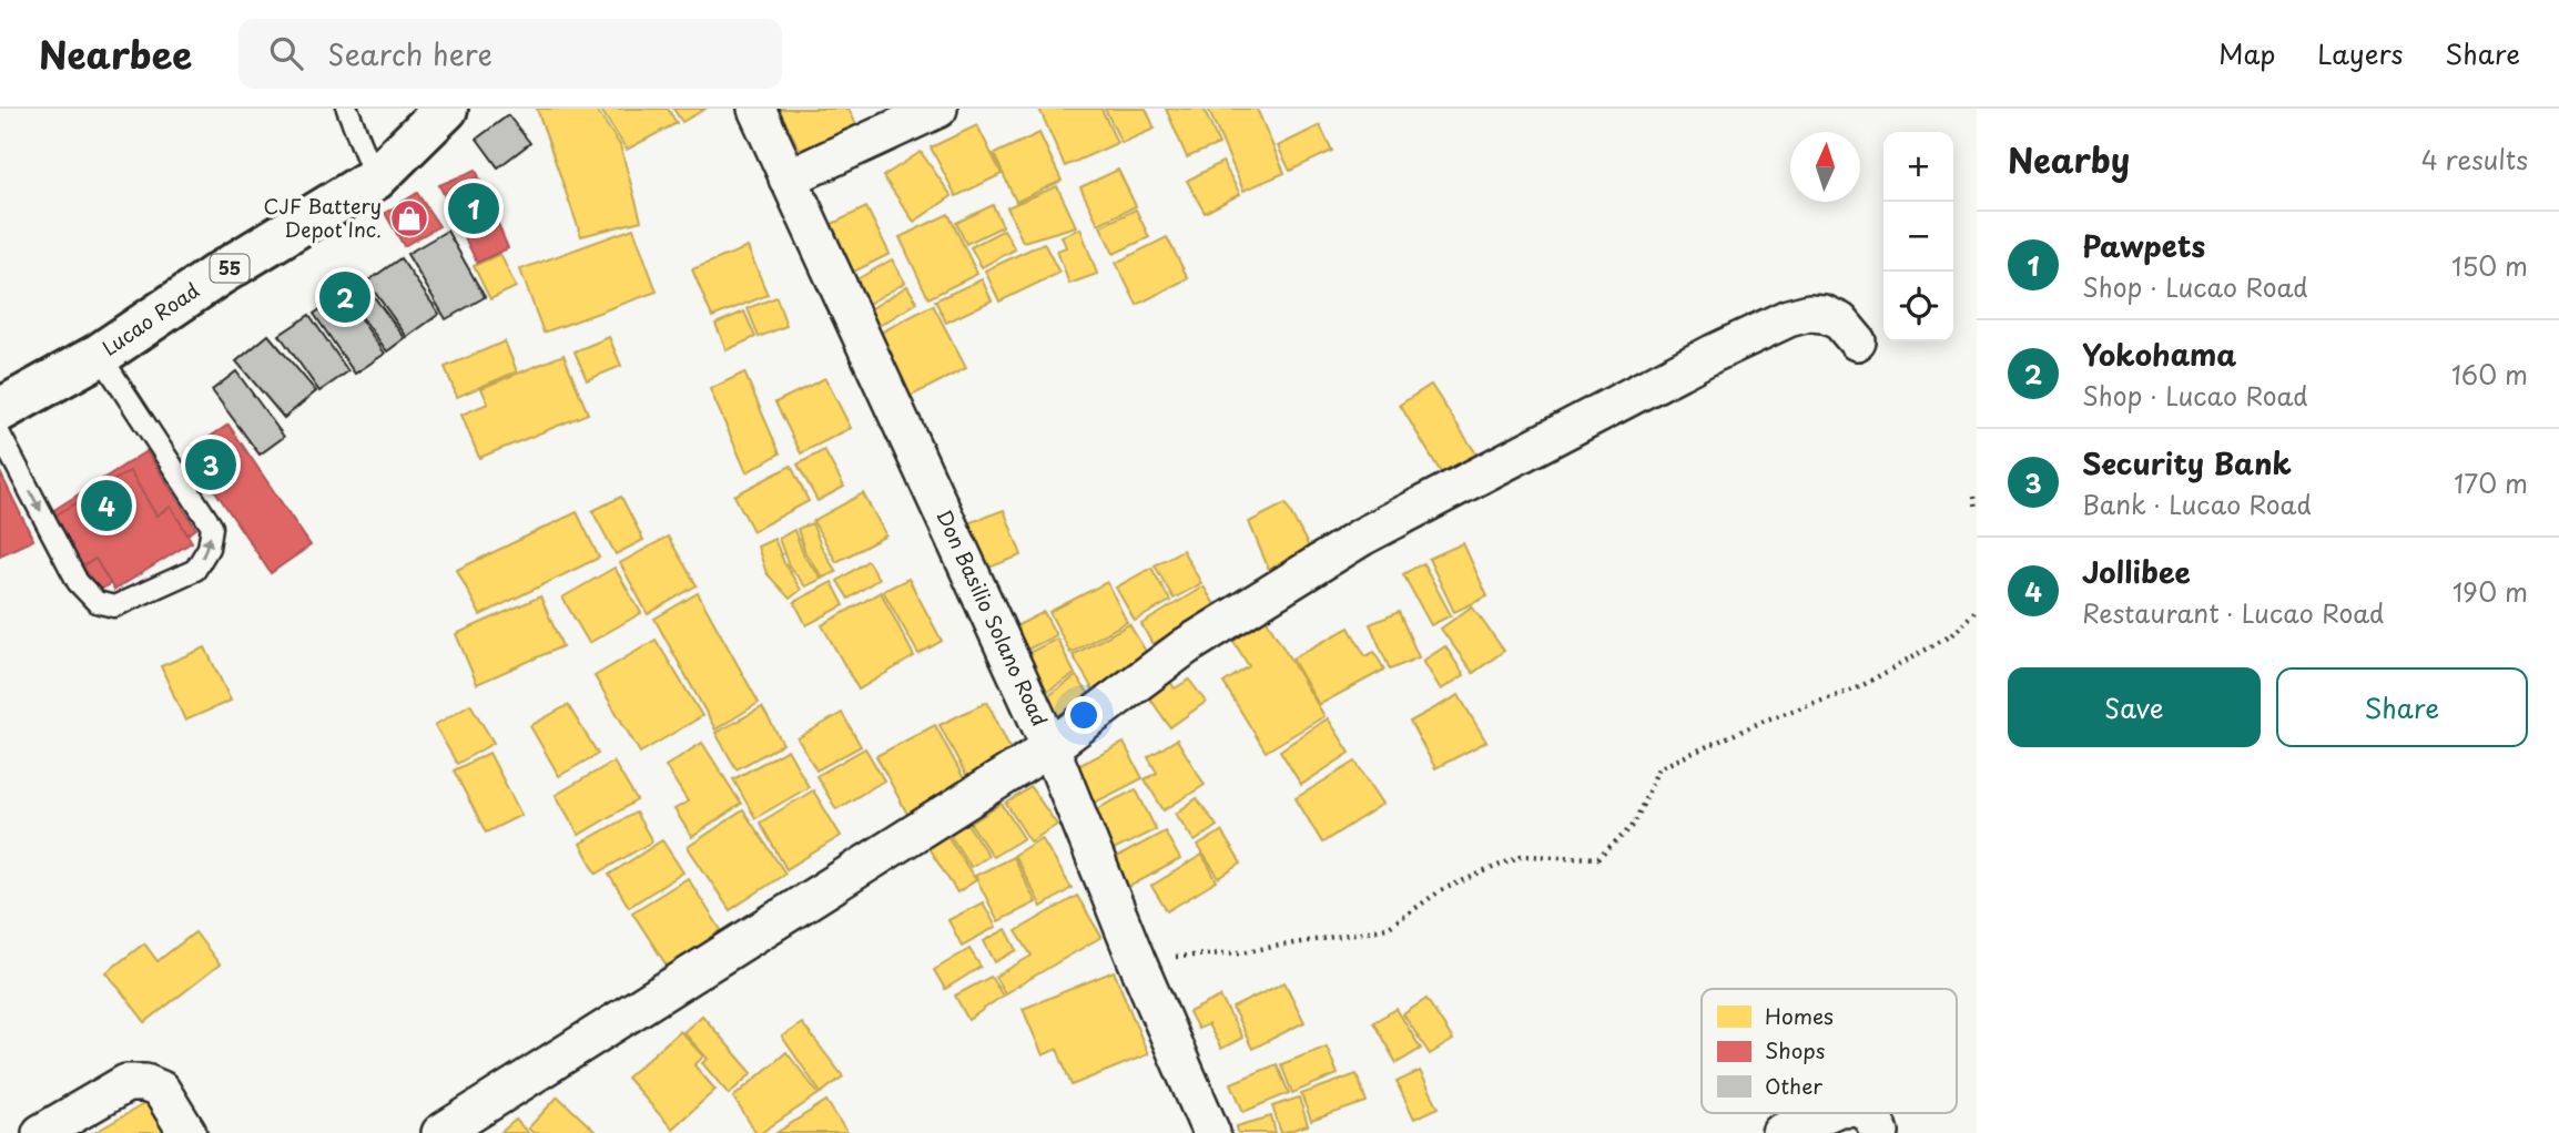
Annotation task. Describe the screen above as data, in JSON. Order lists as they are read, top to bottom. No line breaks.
{"streets":{"highway":["55","Lucao Road"],"street":["Don Basilio Solano Road"]},"places":{"shop":["CJF Battery Depot Inc."]},"legend":["Homes","Shops","Other"],"north":"top","page":{"header":"Nearbee","search":"Search here","nav":["Map","Layers","Share"],"heading":["Nearby","4 results"],"map_buttons":["+","−"],"pins":["1","2","3","4"],"list":[{"mark":"1","name":"Pawpets","note":"Shop · Lucao Road","value":"150 m"},{"mark":"2","name":"Yokohama","note":"Shop · Lucao Road","value":"160 m"},{"mark":"3","name":"Security Bank","note":"Bank · Lucao Road","value":"170 m"},{"mark":"4","name":"Jollibee","note":"Restaurant · Lucao Road","value":"190 m"}],"buttons":["Save","Share"]}}
